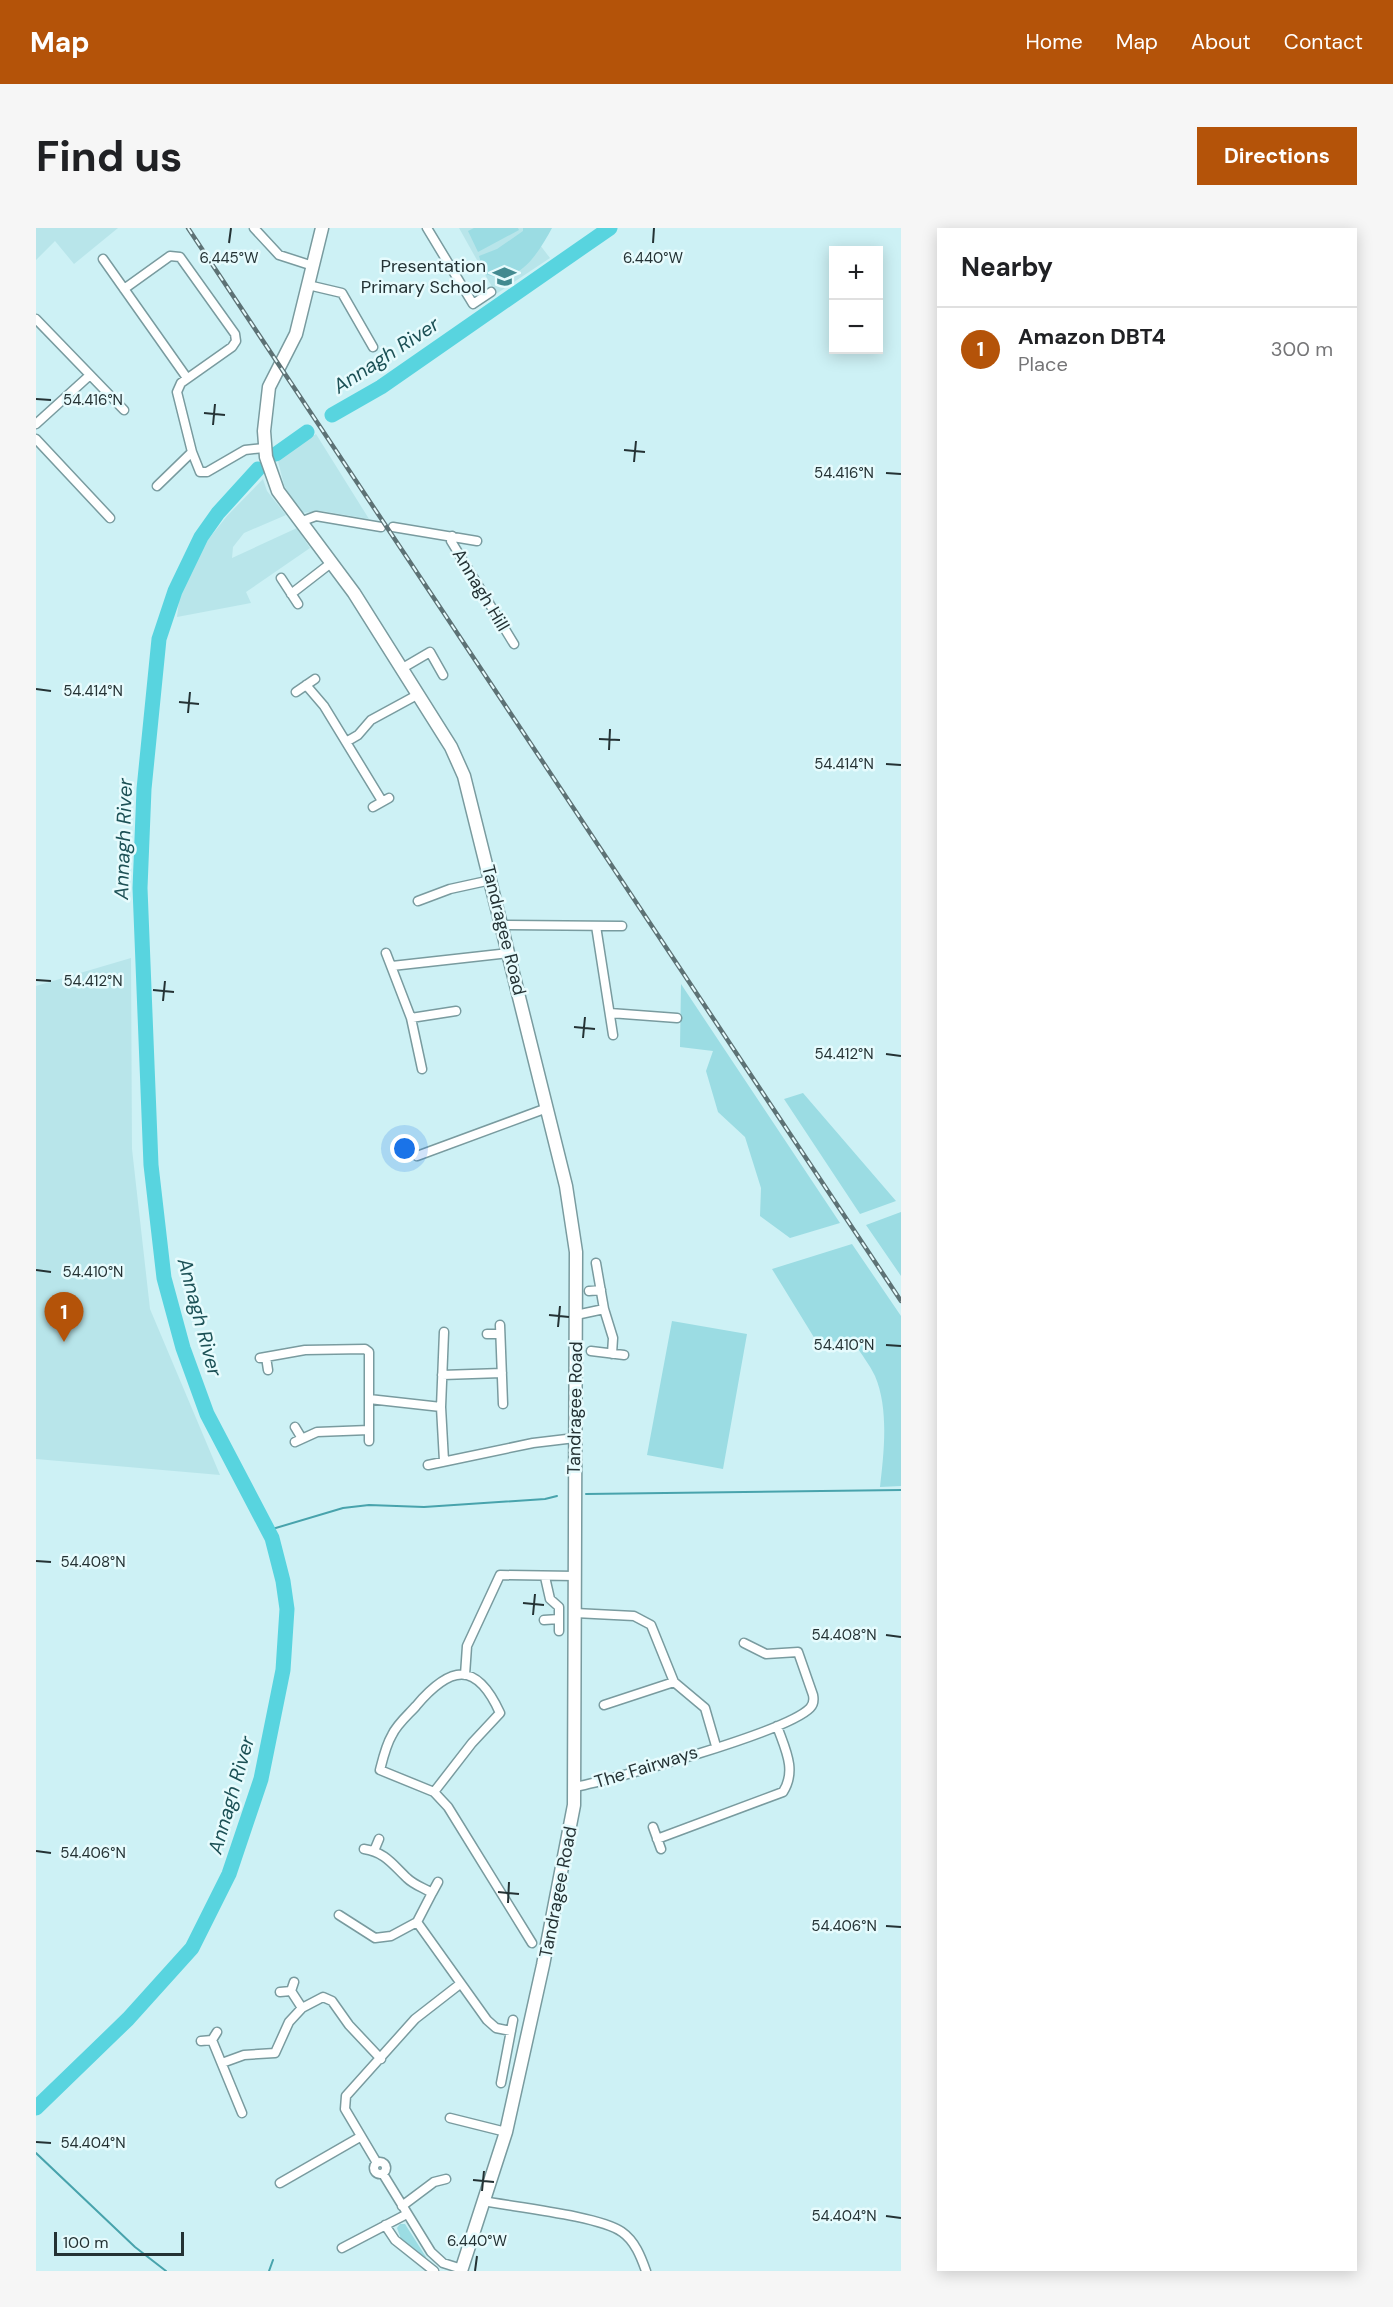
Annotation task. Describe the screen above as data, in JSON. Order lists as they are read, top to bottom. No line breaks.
{"streets":{"main road":["Tandragee Road"],"street":["Annagh Hill","The Fairways"]},"crossings":[["Tandragee Road","The Fairways"]],"water":["Annagh River"],"places":{"school or university":["Presentation Primary School"]},"scale_bar":"100 m","page":{"header":"Map","nav":["Home","Map","About","Contact"],"buttons":"Directions","title":"Find us","heading":"Nearby","map_buttons":["+","−"],"list":[{"mark":"1","name":"Amazon DBT4","note":"Place","value":"300 m"}],"pins":"1","scale":"100 m"},"coordinates":["6.445°W","6.440°W","54.416°N","54.414°N","54.412°N","54.410°N","54.408°N","54.406°N","54.404°N"]}
